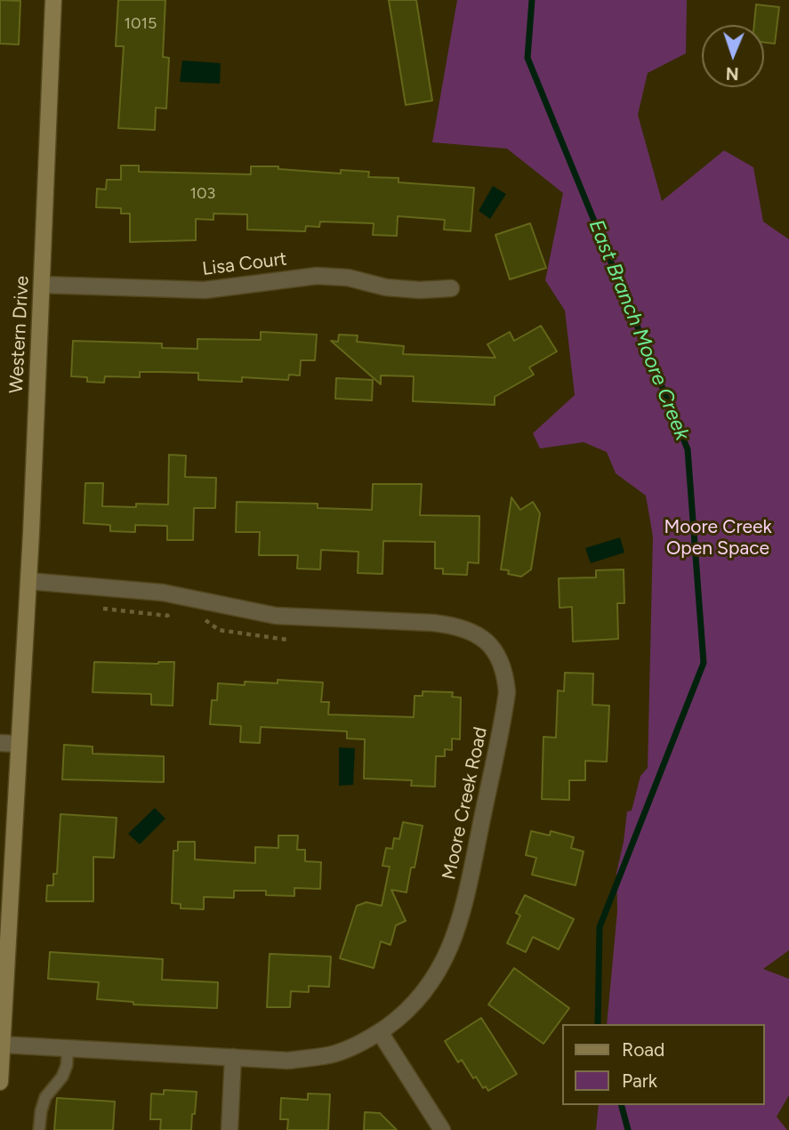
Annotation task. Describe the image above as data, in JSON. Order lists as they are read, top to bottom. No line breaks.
{"streets":{"street":["Lisa Court","Western Drive","Moore Creek Road"]},"crossings":[["Lisa Court","Western Drive"],["Western Drive","Moore Creek Road"]],"water":["East Branch Moore Creek"],"parks":["Moore Creek Open Space"],"house_numbers":["1015","103"],"legend":["Road","Park"],"north":"bottom"}
